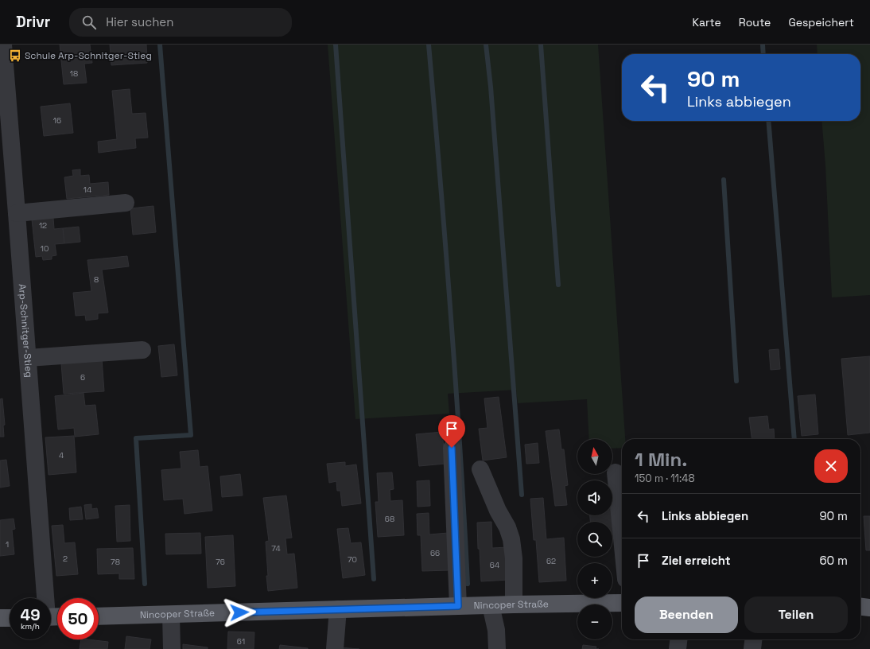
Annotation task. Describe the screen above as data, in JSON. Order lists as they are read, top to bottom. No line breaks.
{"streets":{"main road":["Nincoper Straße"],"street":["Arp-Schnitger-Stieg"]},"places":{"bus stop":["Schule Arp-Schnitger-Stieg"]},"house_numbers":["18","16","14","12","10","8","6","4","68","1","74","66","2","70","62","78","76","64","61"],"north":"top","page":{"header":"Drivr","search":"Hier suchen","nav":["Karte","Route","Gespeichert"],"turn":["90 m","Links abbiegen"],"map_buttons":["+","−"],"heading":["1 Min.","150 m · 11:48"],"list":[{"name":"Links abbiegen","value":"90 m"},{"name":"Ziel erreicht","value":"60 m"}],"buttons":["Beenden","Teilen"],"speed":"49 km/h","limit":"50"}}
